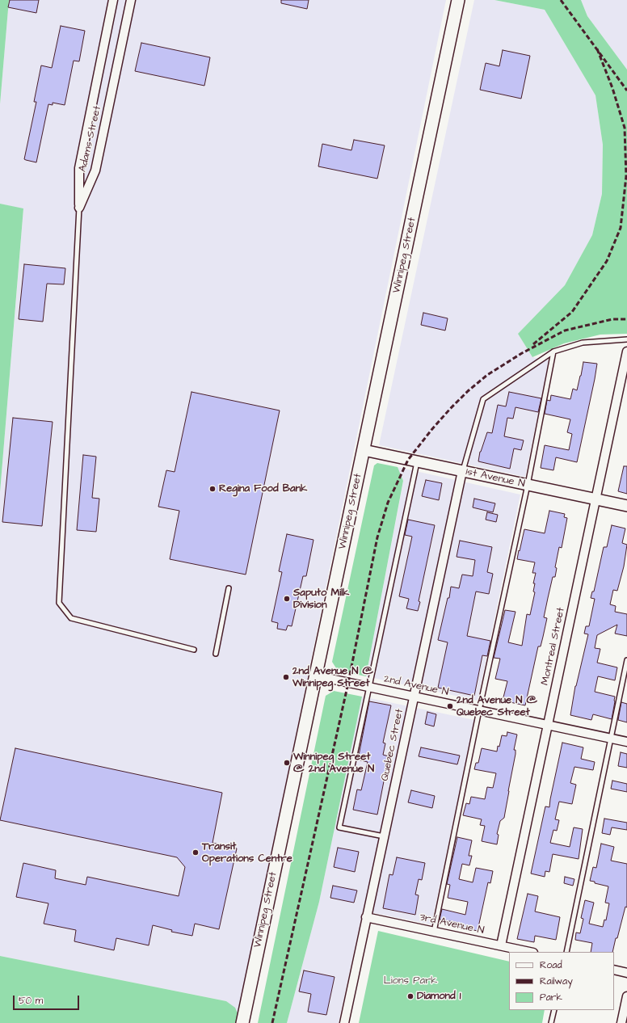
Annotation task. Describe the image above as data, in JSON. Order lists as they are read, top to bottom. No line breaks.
{"streets":{"main road":["Winnipeg Street"],"street":["Adams Street","1st Avenue N","Montreal Street","2nd Avenue N","Quebec Street","3rd Avenue N"]},"crossings":[["Winnipeg Street","1st Avenue N"],["Winnipeg Street","2nd Avenue N"],["1st Avenue N","Montreal Street"],["1st Avenue N","Quebec Street"],["Montreal Street","2nd Avenue N"],["Montreal Street","3rd Avenue N"],["2nd Avenue N","Quebec Street"],["Quebec Street","3rd Avenue N"]],"parks":["Lions Park"],"places":["Regina Food Bank","Saputo Milk Division","2nd Avenue N @ Winnipeg Street","2nd Avenue N @ Quebec Street","Winnipeg Street @ 2nd Avenue N","Transit Operations Centre","Diamond 1"],"legend":["Road","Railway","Park"],"scale_bar":"50 m"}
